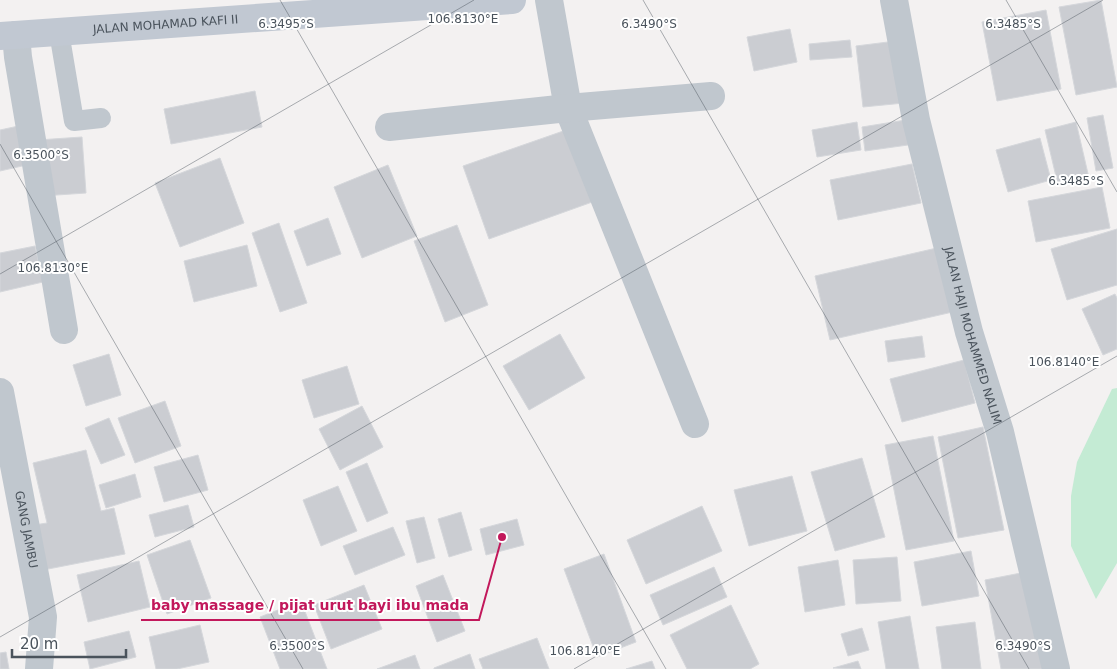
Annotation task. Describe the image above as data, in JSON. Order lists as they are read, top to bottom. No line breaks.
{"streets":{"main road":["JALAN MOHAMAD KAFI II"],"street":["JALAN HAJI MOHAMMED NALIM","GANG JAMBU"]},"places":["baby massage / pijat urut bayi ibu mada"],"scale_bar":"20 m","coordinates":["106.8130°E","6.3485°S","6.3495°S","6.3490°S","6.3500°S","106.8140°E"]}
